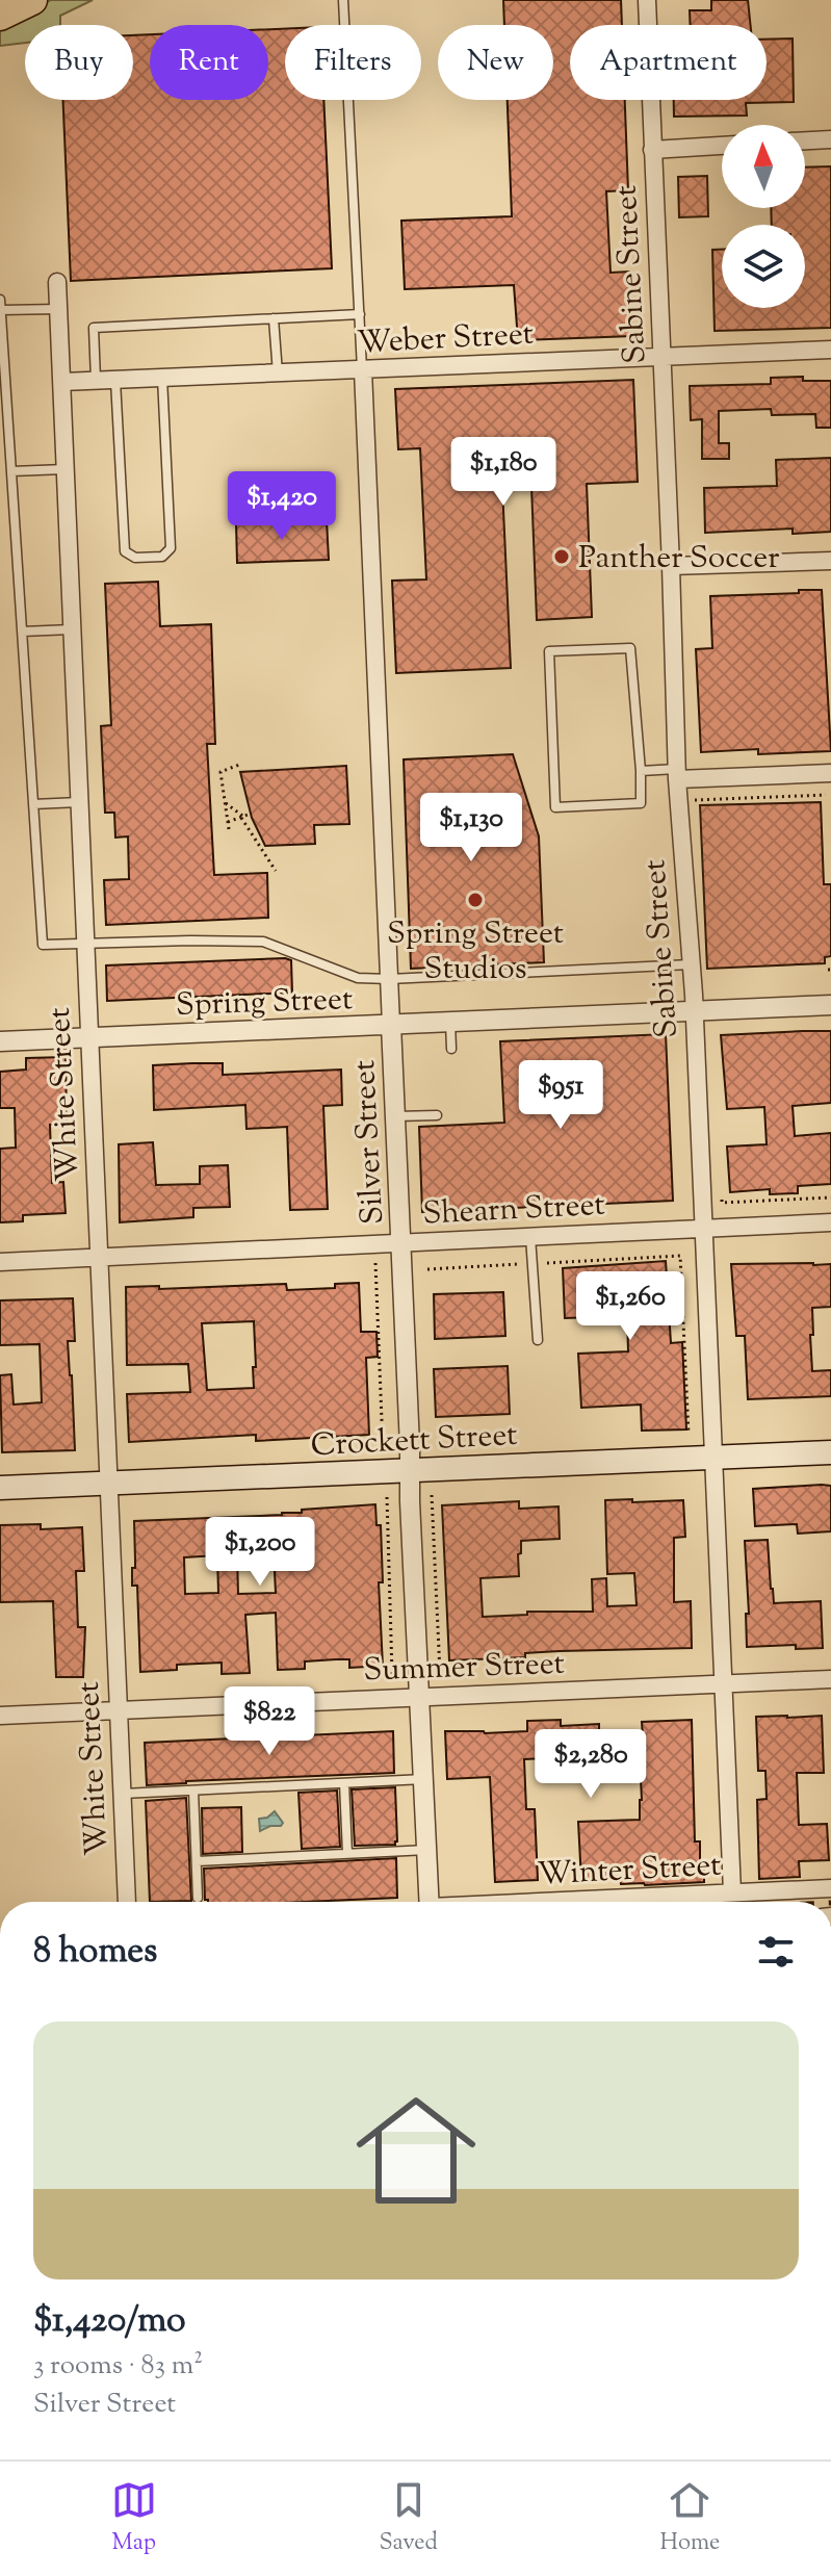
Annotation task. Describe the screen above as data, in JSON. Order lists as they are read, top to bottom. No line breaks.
{"streets":{"main road":["Crockett Street"],"street":["Sabine Street","Weber Street","Spring Street","White Street","Silver Street","Shearn Street","Summer Street","Winter Street"]},"crossings":[["Sabine Street","Weber Street"],["Sabine Street","Spring Street"],["Sabine Street","Shearn Street"],["Sabine Street","Crockett Street"],["Sabine Street","Summer Street"],["Sabine Street","Winter Street"],["Weber Street","White Street"],["Weber Street","Silver Street"],["Spring Street","White Street"],["Spring Street","Silver Street"],["White Street","Shearn Street"],["White Street","Crockett Street"],["White Street","Summer Street"],["Silver Street","Shearn Street"],["Silver Street","Crockett Street"],["Silver Street","Summer Street"]],"places":["Panther Soccer","Spring Street Studios"],"north":"top","page":{"chip":["Buy","Rent","Filters","New","Apartment"],"price":["$1,180","$1,420","$1,130","$951","$1,260","$1,200","$822","$2,280"],"heading":"8 homes","list":[{"name":"$1,420/mo","note":"3 rooms · 83 m² · Silver Street"}],"tabs":["Map","Saved","Home"]}}
